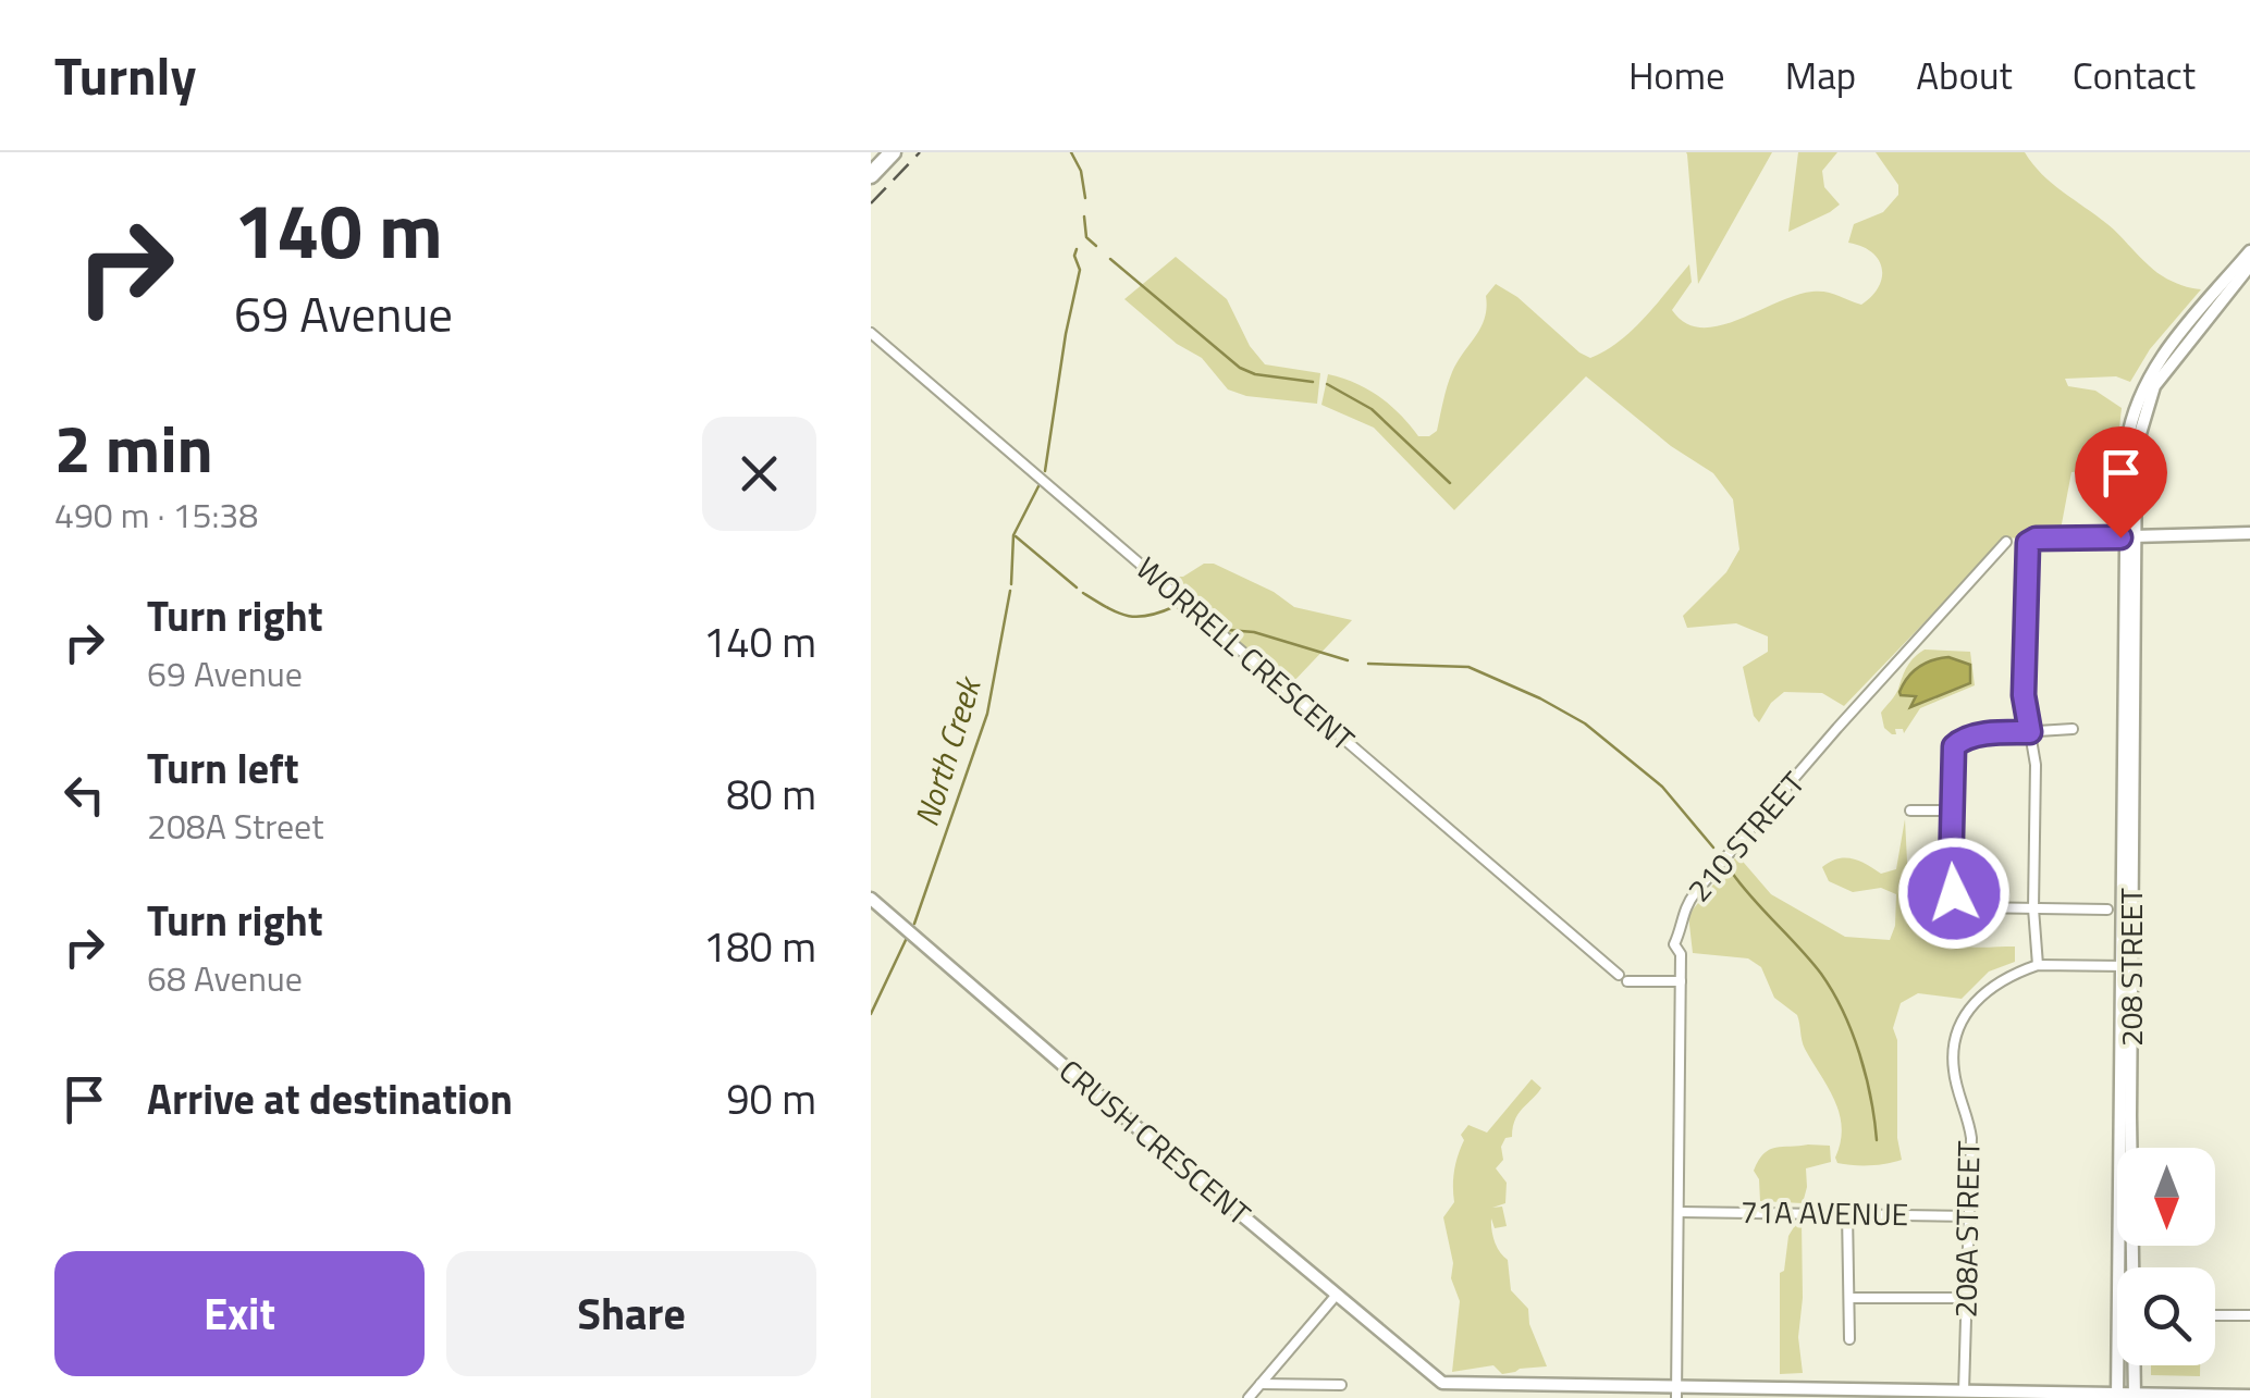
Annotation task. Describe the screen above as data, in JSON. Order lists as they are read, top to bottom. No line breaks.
{"streets":{"main road":["208 STREET","CRUSH CRESCENT"],"street":["WORRELL CRESCENT","210 STREET","71A AVENUE","208A STREET"]},"crossings":[["WORRELL CRESCENT","210 STREET"],["210 STREET","CRUSH CRESCENT"],["210 STREET","71A AVENUE"],["71A AVENUE","208A STREET"]],"water":["North Creek"],"north":"bottom","page":{"header":"Turnly","nav":["Home","Map","About","Contact"],"turn":["140 m","69 Avenue"],"heading":["2 min","490 m · 15:38"],"list":[{"name":"Turn right","note":"69 Avenue","value":"140 m"},{"name":"Turn left","note":"208A Street","value":"80 m"},{"name":"Turn right","note":"68 Avenue","value":"180 m"},{"name":"Arrive at destination","value":"90 m"}],"buttons":["Exit","Share"]}}
